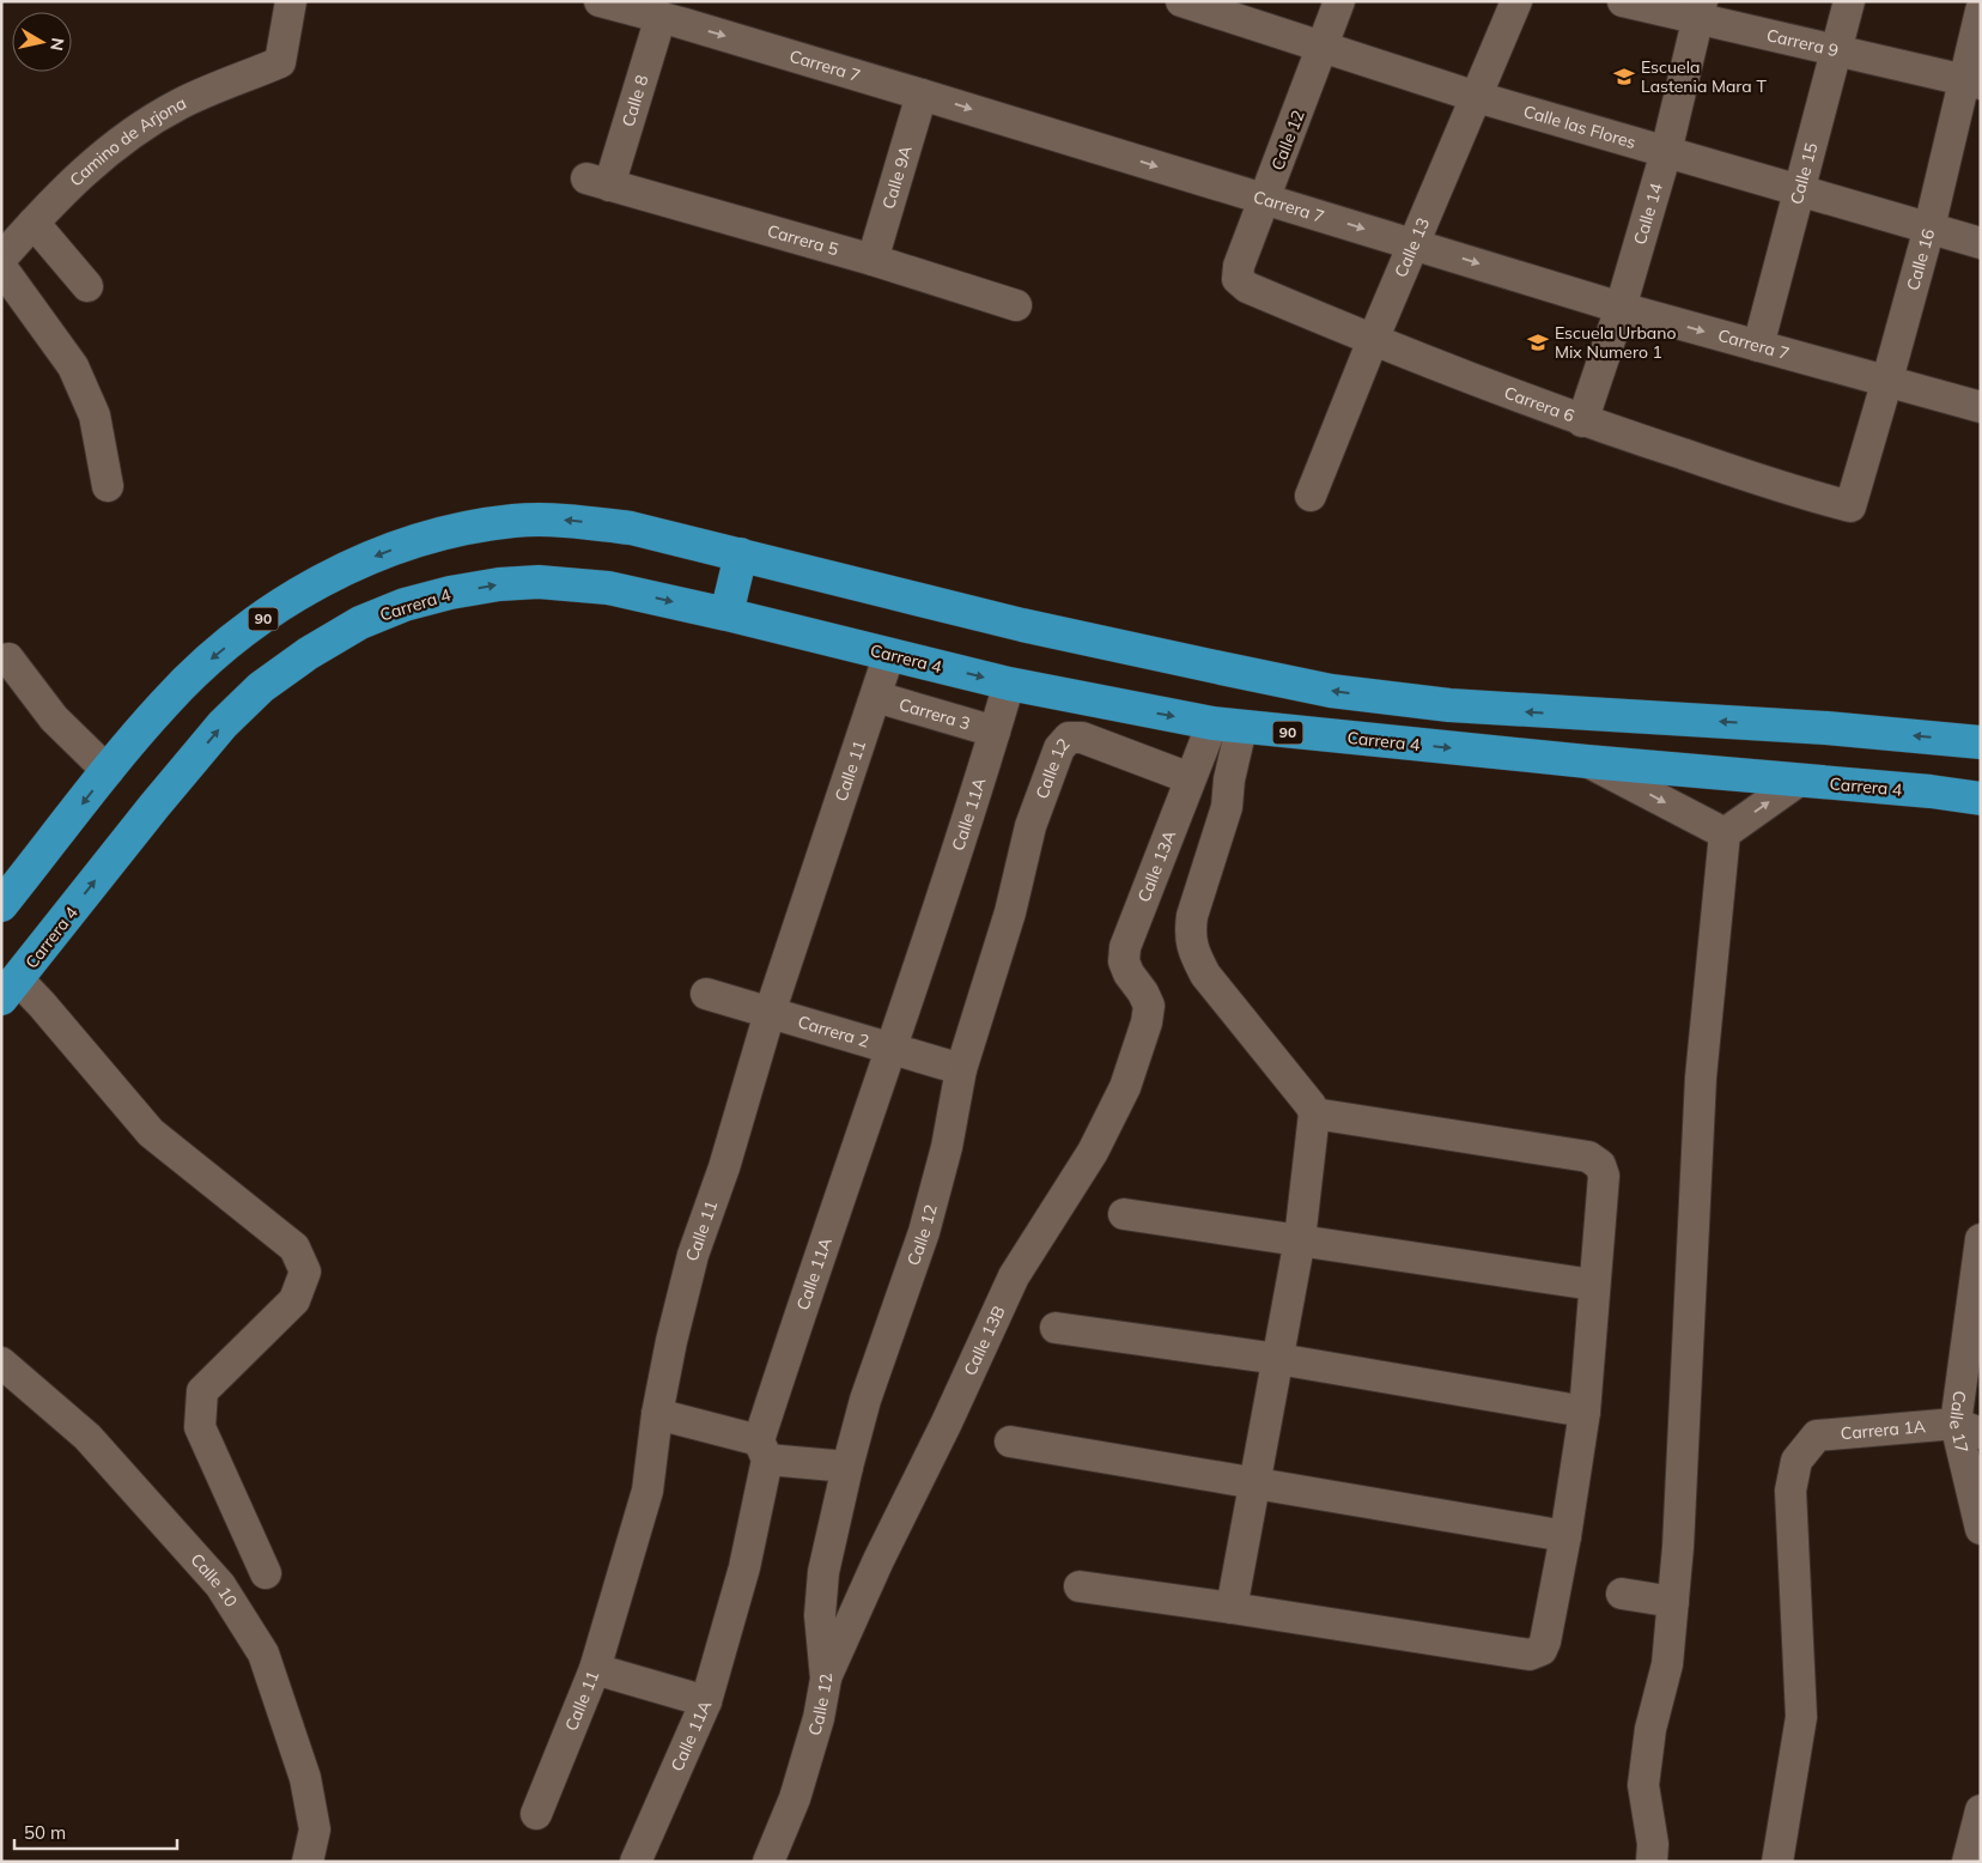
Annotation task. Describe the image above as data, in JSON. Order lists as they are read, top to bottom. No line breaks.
{"streets":{"highway":["Carrera 4","90"],"street":["Carrera 9","Carrera 7","Calle 8","Calle las Flores","Calle 12","Camino de Arjona","Calle 15","Calle 9A","Calle 14","Carrera 5","Calle 13","Calle 16","Carrera 6","Carrera 3","Calle 11","Calle 11A","Calle 13A","Carrera 2","Calle 13B","Calle 17","Carrera 1A","Calle 10"]},"crossings":[["Carrera 9","Calle 15"],["Carrera 9","Calle 14"],["Carrera 9","Calle 16"],["Carrera 7","Calle 8"],["Carrera 7","Calle 12"],["Carrera 7","Calle 15"],["Carrera 7","Calle 9A"],["Carrera 7","Calle 14"],["Carrera 7","Calle 13"],["Carrera 7","Calle 16"],["Calle 8","Carrera 5"],["Calle las Flores","Calle 12"],["Calle las Flores","Calle 15"],["Calle las Flores","Calle 14"],["Calle las Flores","Calle 13"],["Calle las Flores","Calle 16"],["Calle 12","Carrera 6"],["Calle 12","Calle 13A"],["Calle 12","Carrera 2"],["Calle 12","Calle 13B"],["Calle 9A","Carrera 5"],["Calle 14","Carrera 6"],["Calle 13","Carrera 6"],["Calle 16","Carrera 6"],["Carrera 4","Calle 11"],["Carrera 4","Calle 11A"],["Carrera 4","Calle 13A"],["Carrera 3","Calle 11"],["Carrera 3","Calle 11A"],["Calle 11","Carrera 2"],["Calle 11A","Carrera 2"],["Calle 13A","Calle 13B"],["Calle 17","Carrera 1A"]],"one_way":["Carrera 7"],"places":{"school or university":["Escuela Lastenia Mara T","Escuela Urbano Mix Numero 1"]},"scale_bar":"50 m","north":"right"}
